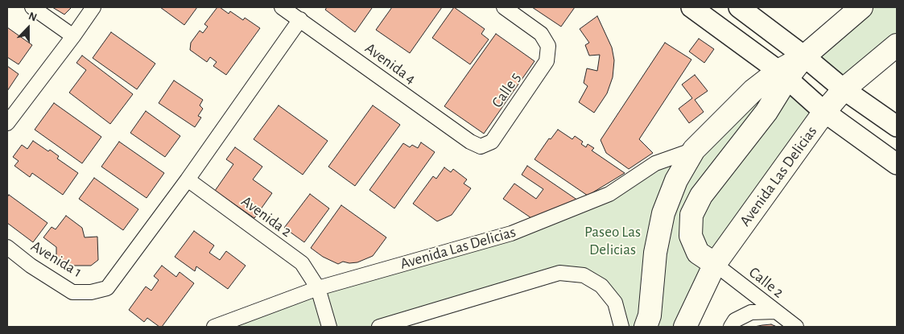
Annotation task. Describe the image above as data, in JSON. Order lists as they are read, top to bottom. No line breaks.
{"streets":{"main road":["Avenida Las Delicias"],"street":["Avenida 4","Calle 5","Avenida 2","Avenida 1","Calle 2"]},"crossings":[["Avenida 4","Calle 5"],["Avenida Las Delicias","Avenida 2"],["Avenida Las Delicias","Calle 2"],["Avenida 2","Avenida 1"]],"parks":["Paseo Las Delicias"],"north":"top"}
